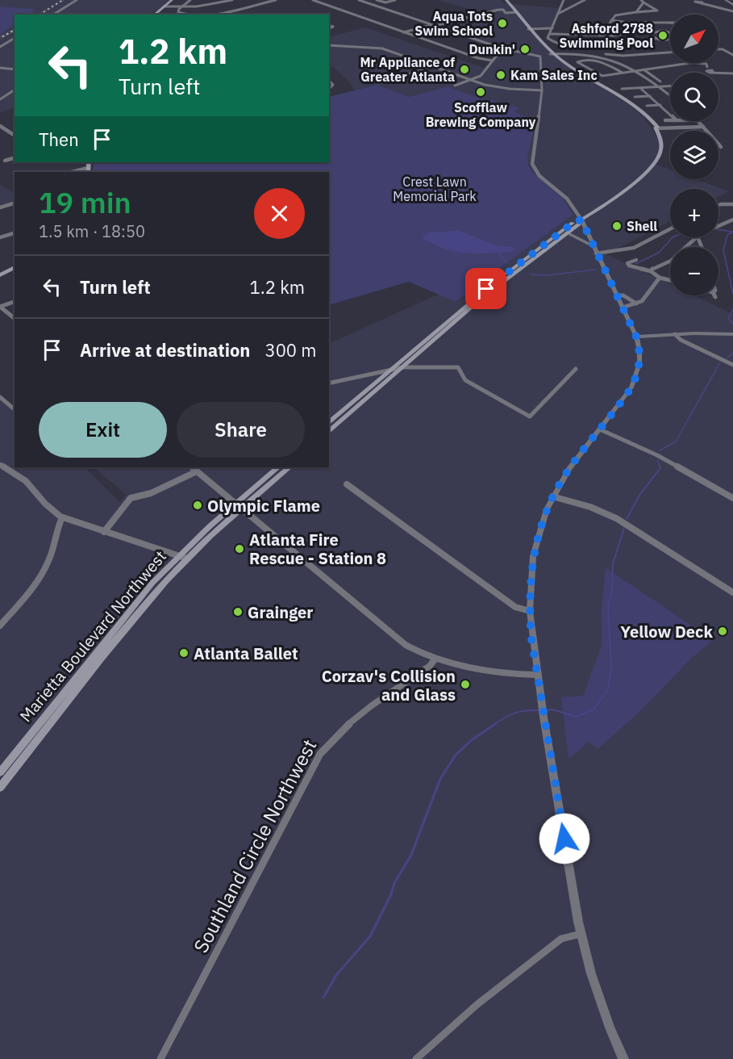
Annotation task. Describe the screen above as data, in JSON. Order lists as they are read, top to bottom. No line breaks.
{"streets":{"main road":["Marietta Boulevard Northwest"],"street":["Southland Circle Northwest"]},"parks":["Crest Lawn Memorial Park"],"places":["Aqua Tots Swim School","Ashford 2788 Swimming Pool","Dunkin'","Mr Appliance of Greater Atlanta","Kam Sales Inc","Scofflaw Brewing Company","Shell","Olympic Flame","Atlanta Fire Rescue - Station 8","Grainger","Yellow Deck","Atlanta Ballet","Corzav's Collision and Glass"],"north":"top right","page":{"map_buttons":["+","−"],"turn":["1.2 km","Turn left"],"then":"Then","heading":["19 min","1.5 km · 18:50"],"list":[{"name":"Turn left","value":"1.2 km"},{"name":"Arrive at destination","value":"300 m"}],"buttons":["Exit","Share"]}}
